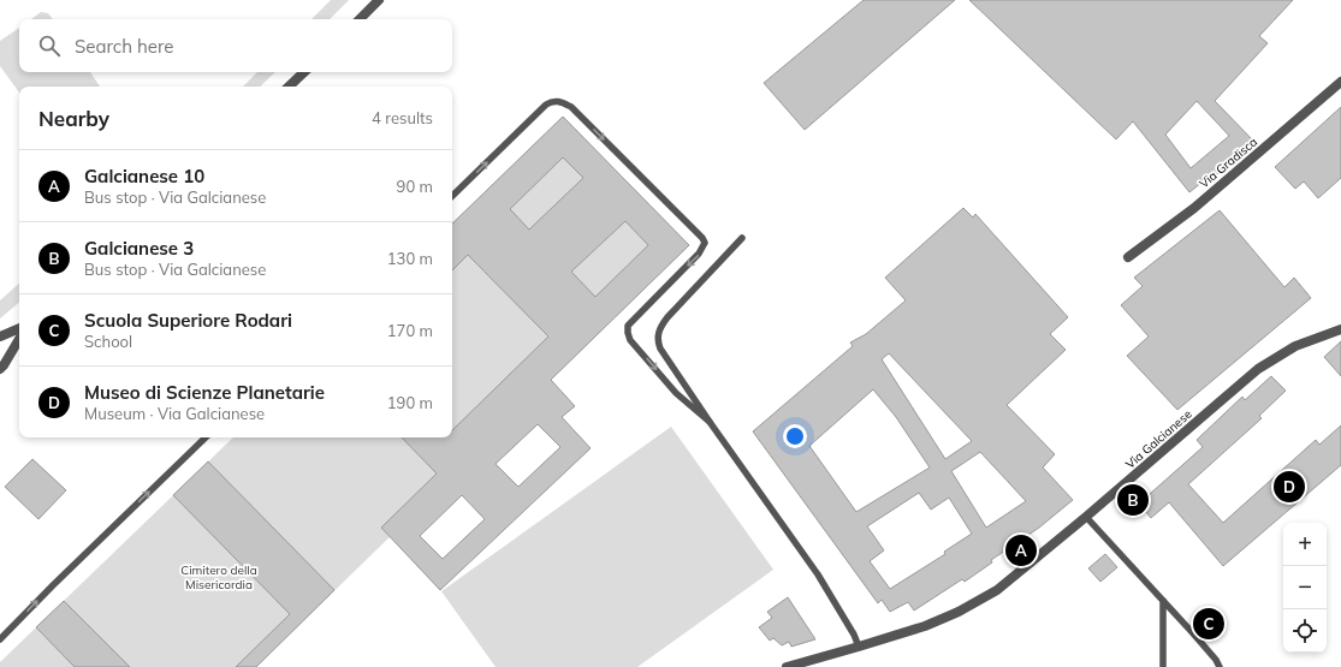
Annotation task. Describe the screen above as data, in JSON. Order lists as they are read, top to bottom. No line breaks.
{"streets":{"street":["Via Gradisca","Via Galcianese"]},"parks":["Cimitero della Misericordia"],"page":{"search":"Search here","heading":["Nearby","4 results"],"list":[{"mark":"A","name":"Galcianese 10","note":"Bus stop · Via Galcianese","value":"90 m"},{"mark":"B","name":"Galcianese 3","note":"Bus stop · Via Galcianese","value":"130 m"},{"mark":"C","name":"Scuola Superiore Rodari","note":"School","value":"170 m"},{"mark":"D","name":"Museo di Scienze Planetarie","note":"Museum · Via Galcianese","value":"190 m"}],"pins":["D","B","A","C"],"map_buttons":["+","−"]}}
